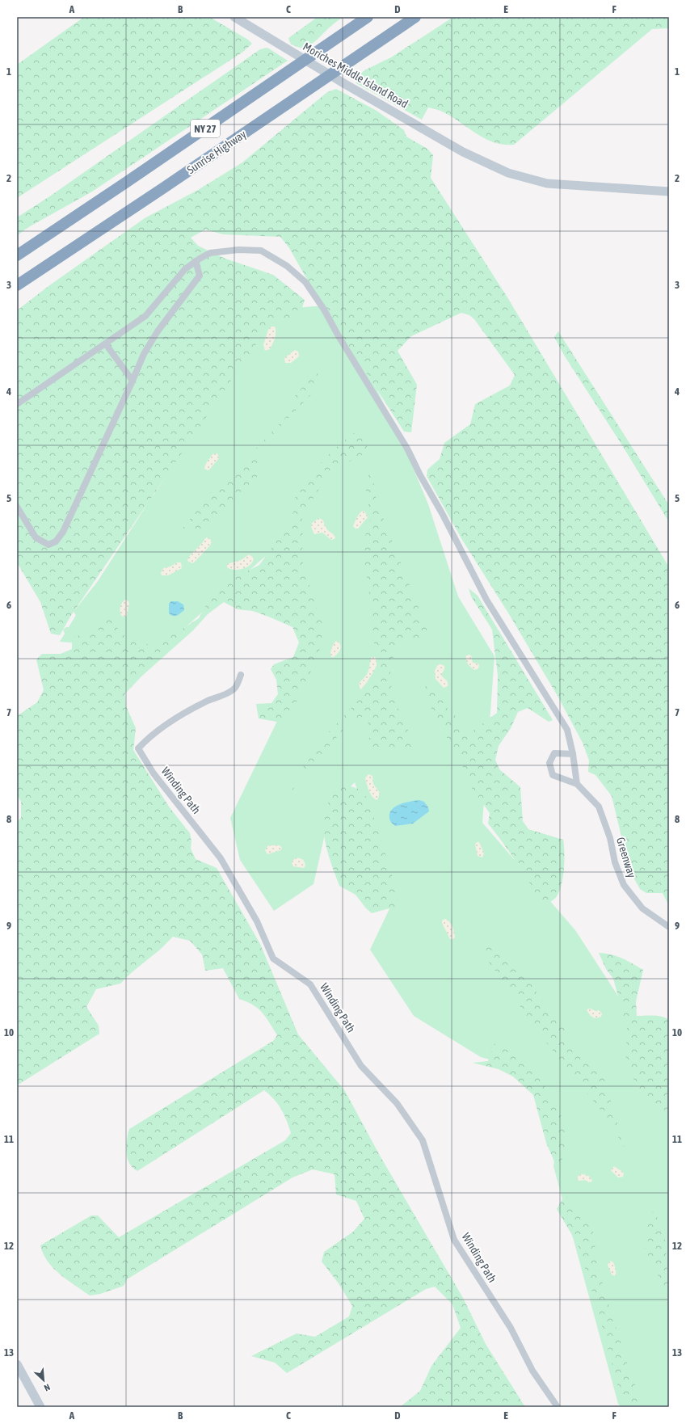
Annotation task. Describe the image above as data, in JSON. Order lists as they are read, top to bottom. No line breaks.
{"streets":{"highway":["NY 27","Sunrise Highway"],"main road":["Moriches Middle Island Road"],"street":["Winding Path","Greenway"]},"north":"bottom right","grid":{"columns":["A","B","C","D","E","F"],"rows":["1","2","3","4","5","6","7","8","9","10","11","12","13"]}}
